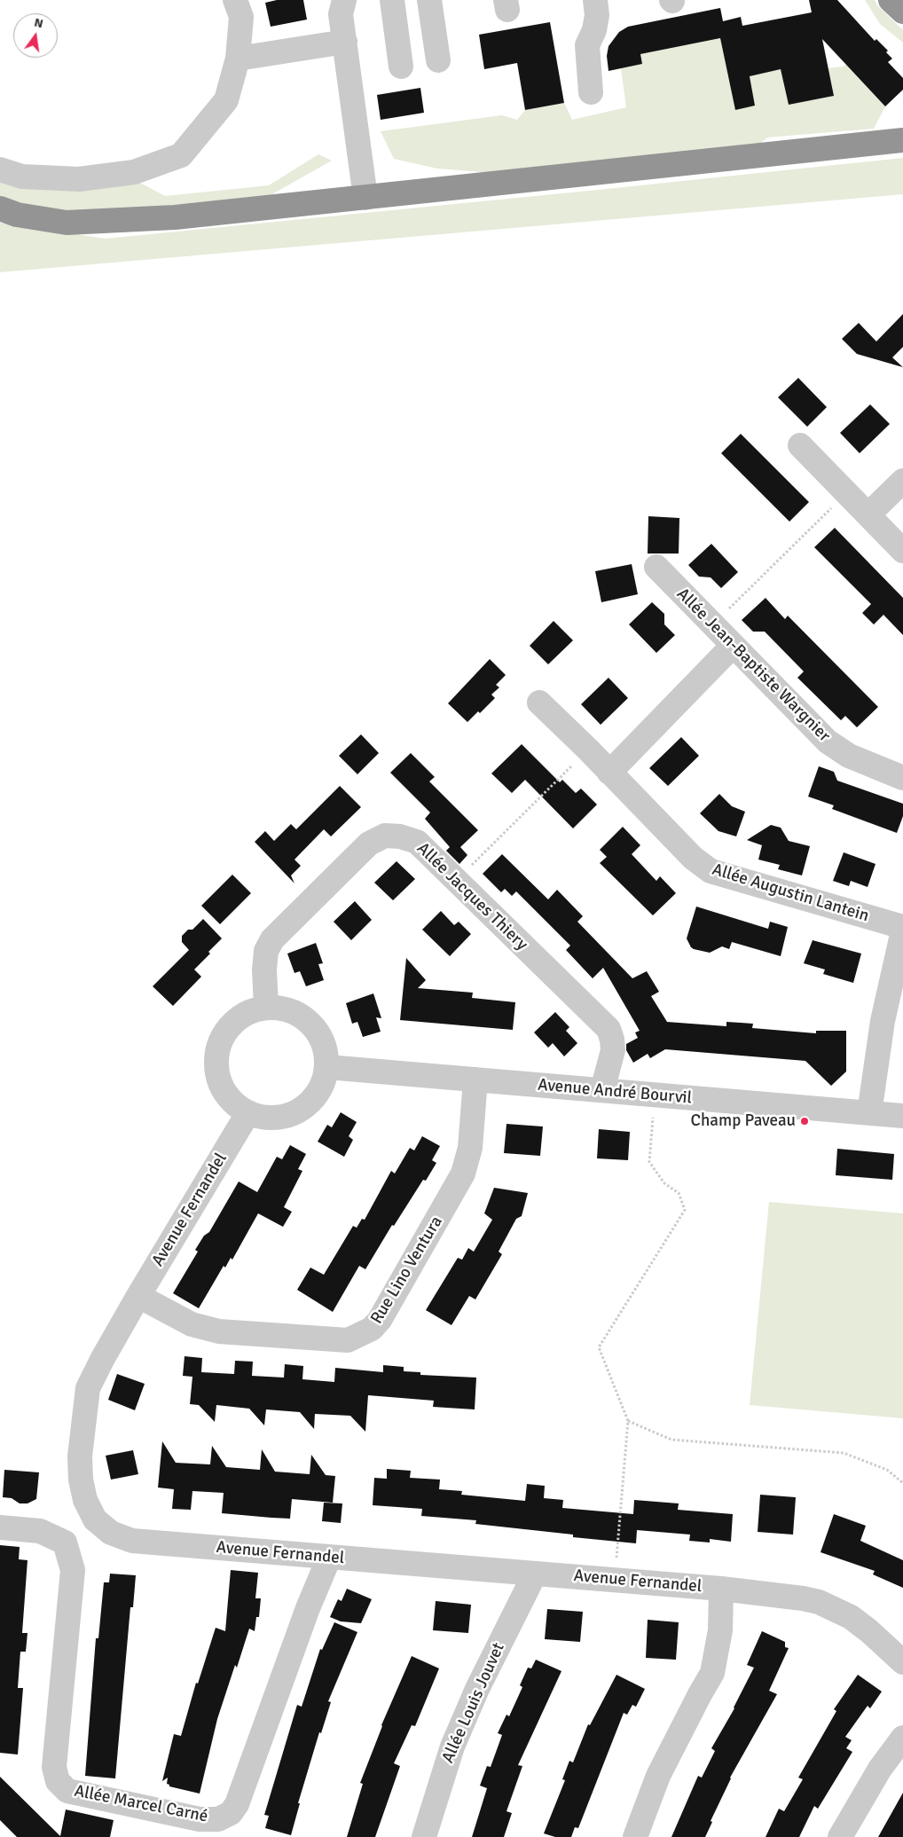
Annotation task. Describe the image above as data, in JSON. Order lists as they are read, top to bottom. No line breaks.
{"streets":{"street":["Allée Jean-Baptiste Wargnier","Allée Augustin Lantein","Allée Jacques Thiery","Avenue André Bourvil","Avenue Fernandel","Rue Lino Ventura","Allée Louis Jouvet","Allée Marcel Carné"]},"crossings":[["Allée Jacques Thiery","Avenue André Bourvil"],["Allée Jacques Thiery","Avenue Fernandel"],["Avenue André Bourvil","Avenue Fernandel"],["Avenue André Bourvil","Rue Lino Ventura"],["Avenue Fernandel","Rue Lino Ventura"],["Avenue Fernandel","Allée Louis Jouvet"],["Avenue Fernandel","Allée Marcel Carné"]],"places":["Champ Paveau"],"north":"top"}
